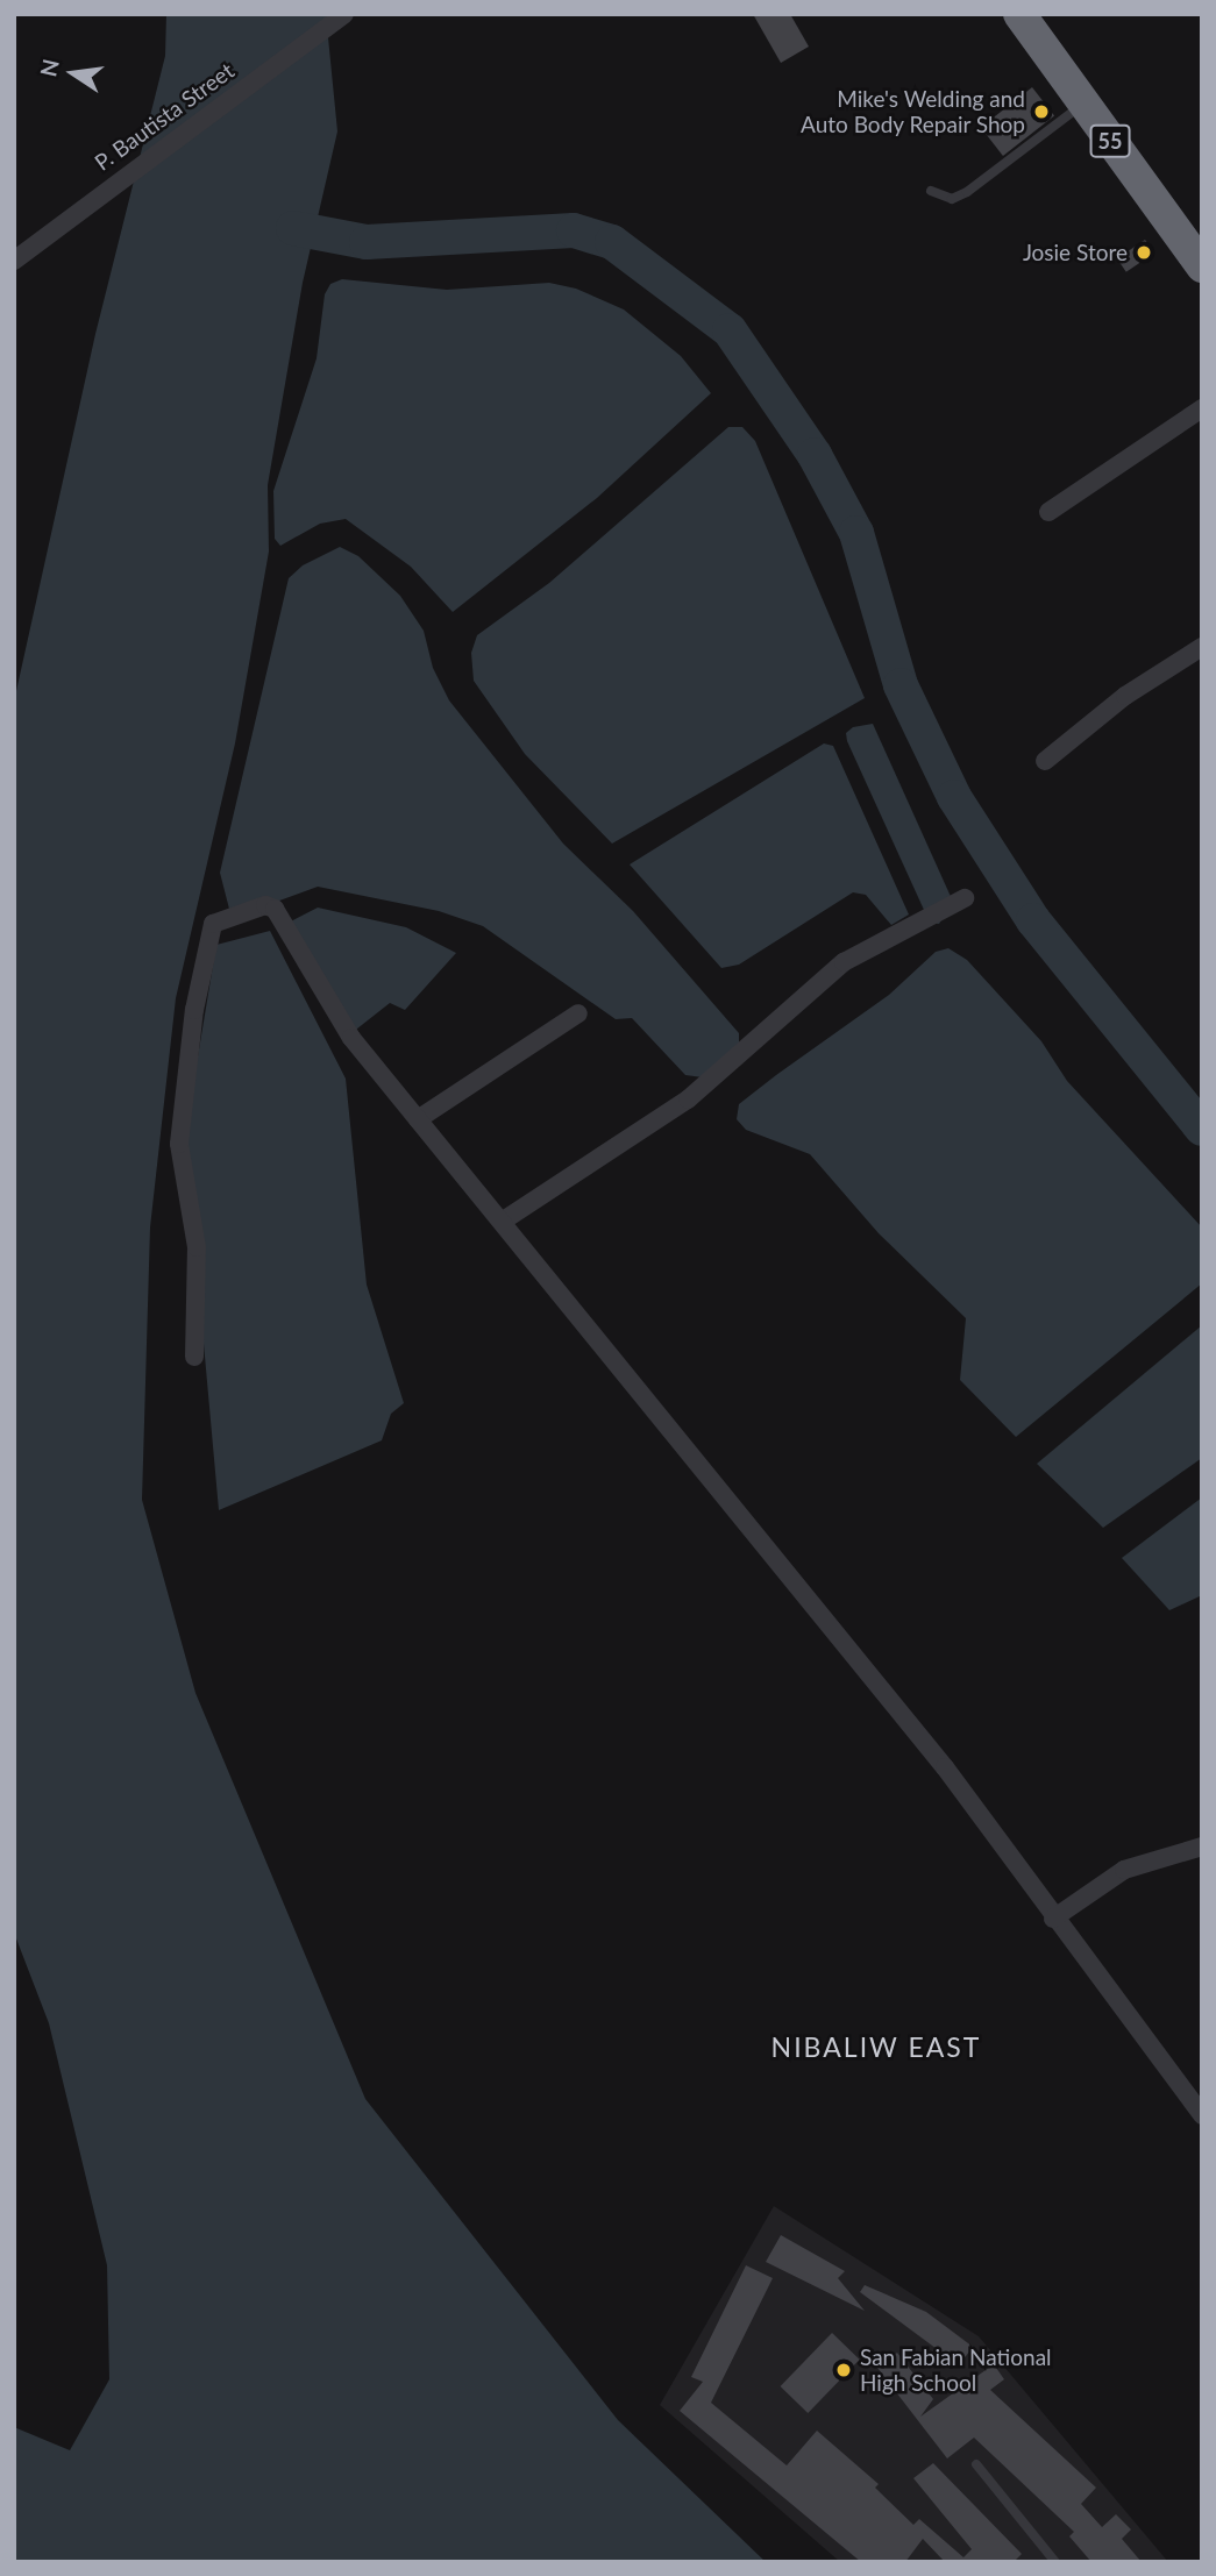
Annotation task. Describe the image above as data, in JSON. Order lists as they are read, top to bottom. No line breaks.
{"streets":{"highway":["55"],"street":["P. Bautista Street"]},"districts":["NIBALIW EAST"],"places":["Mike's Welding and Auto Body Repair Shop","Josie Store","San Fabian National High School"],"north":"left"}
